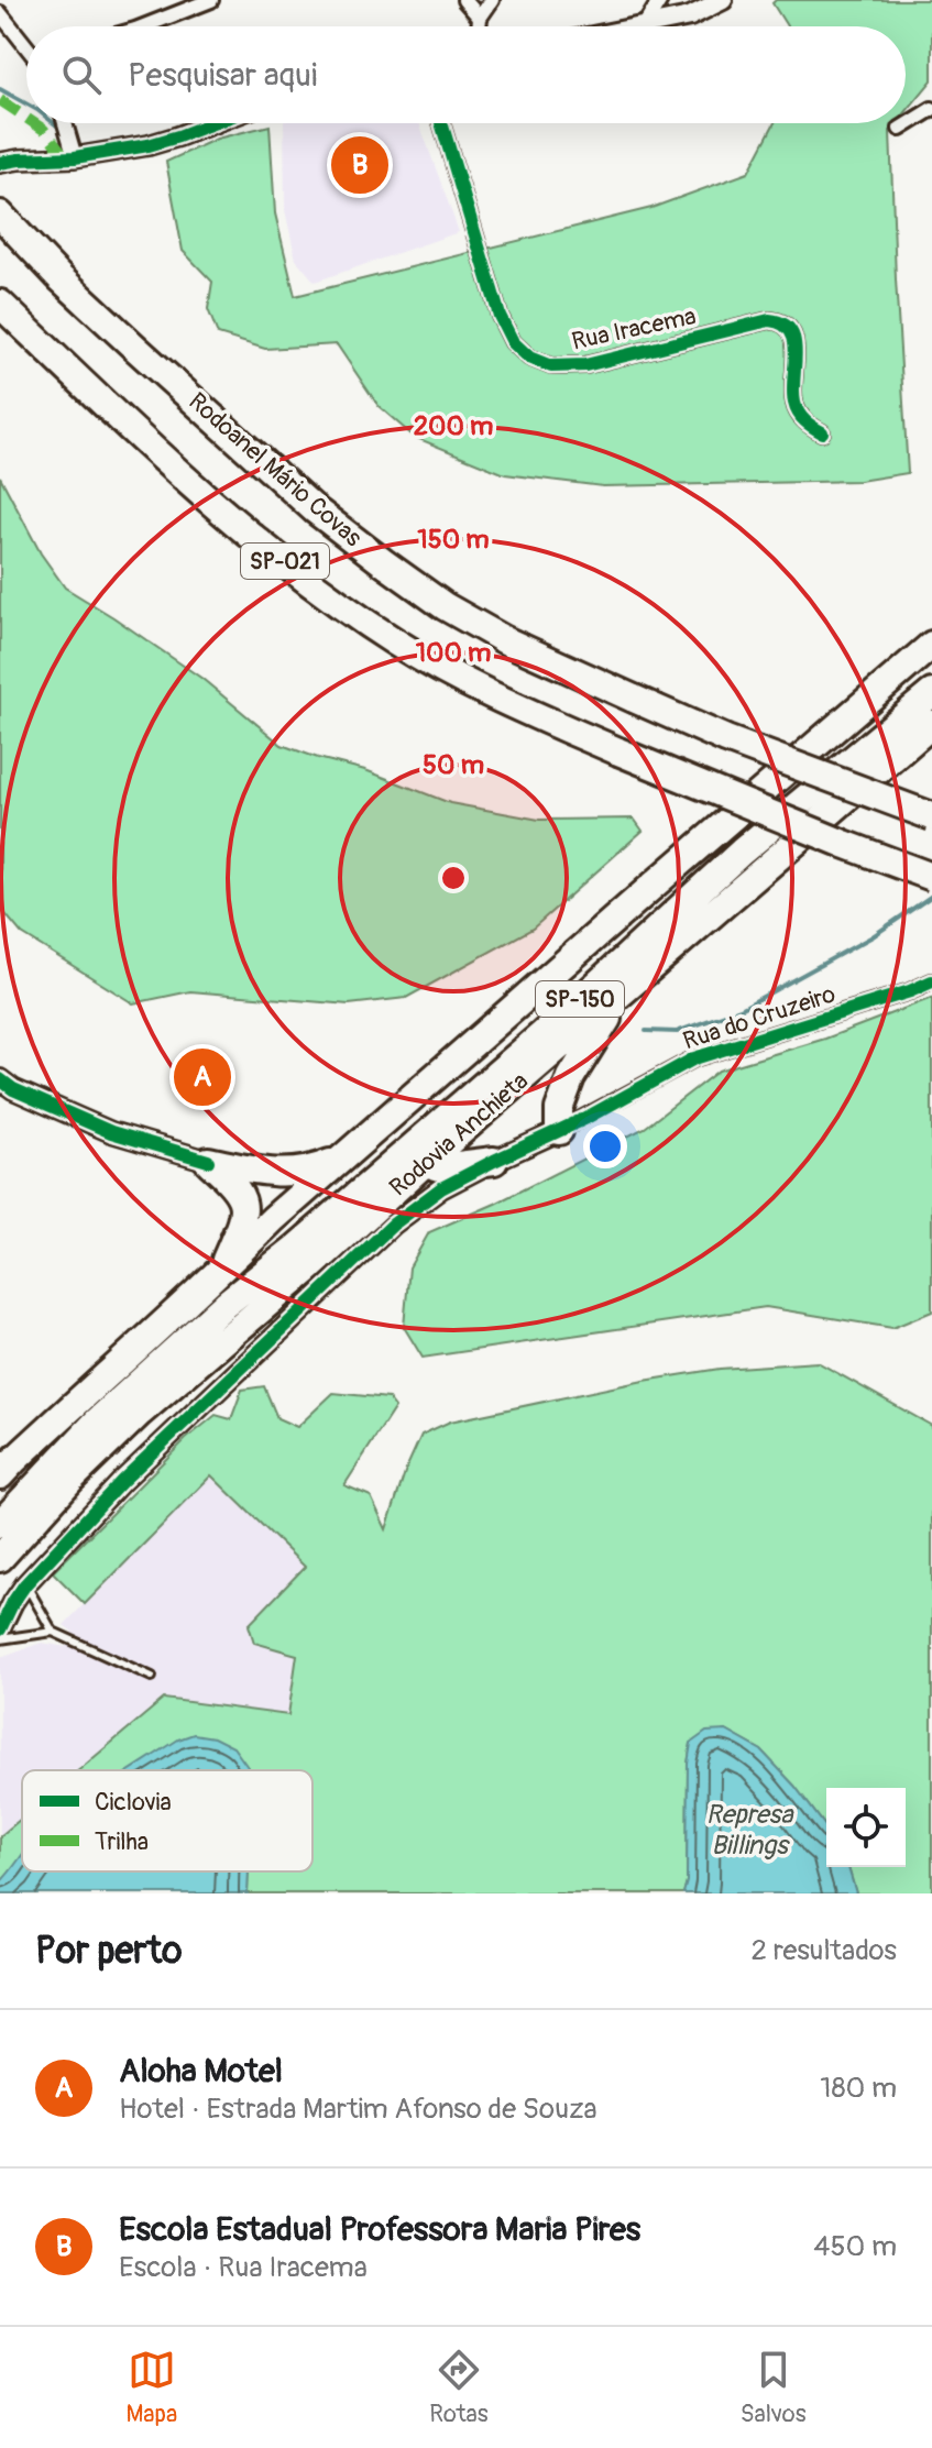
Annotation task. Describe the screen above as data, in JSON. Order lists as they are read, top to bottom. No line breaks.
{"streets":{"highway":["Rodoanel Mário Covas","SP-021","SP-150","Rodovia Anchieta"],"street":["Rua Iracema","Rua do Cruzeiro"]},"water":["Represa Billings"],"legend":["Ciclovia","Trilha"],"page":{"search":"Pesquisar aqui","pins":["B","A"],"heading":["Por perto","2 resultados"],"list":[{"mark":"A","name":"Aloha Motel","note":"Hotel · Estrada Martim Afonso de Souza","value":"180 m"},{"mark":"B","name":"Escola Estadual Professora Maria Pires","note":"Escola · Rua Iracema","value":"450 m"}],"nav":["Mapa","Rotas","Salvos"]},"rings":["200 m","150 m","100 m","50 m"]}
